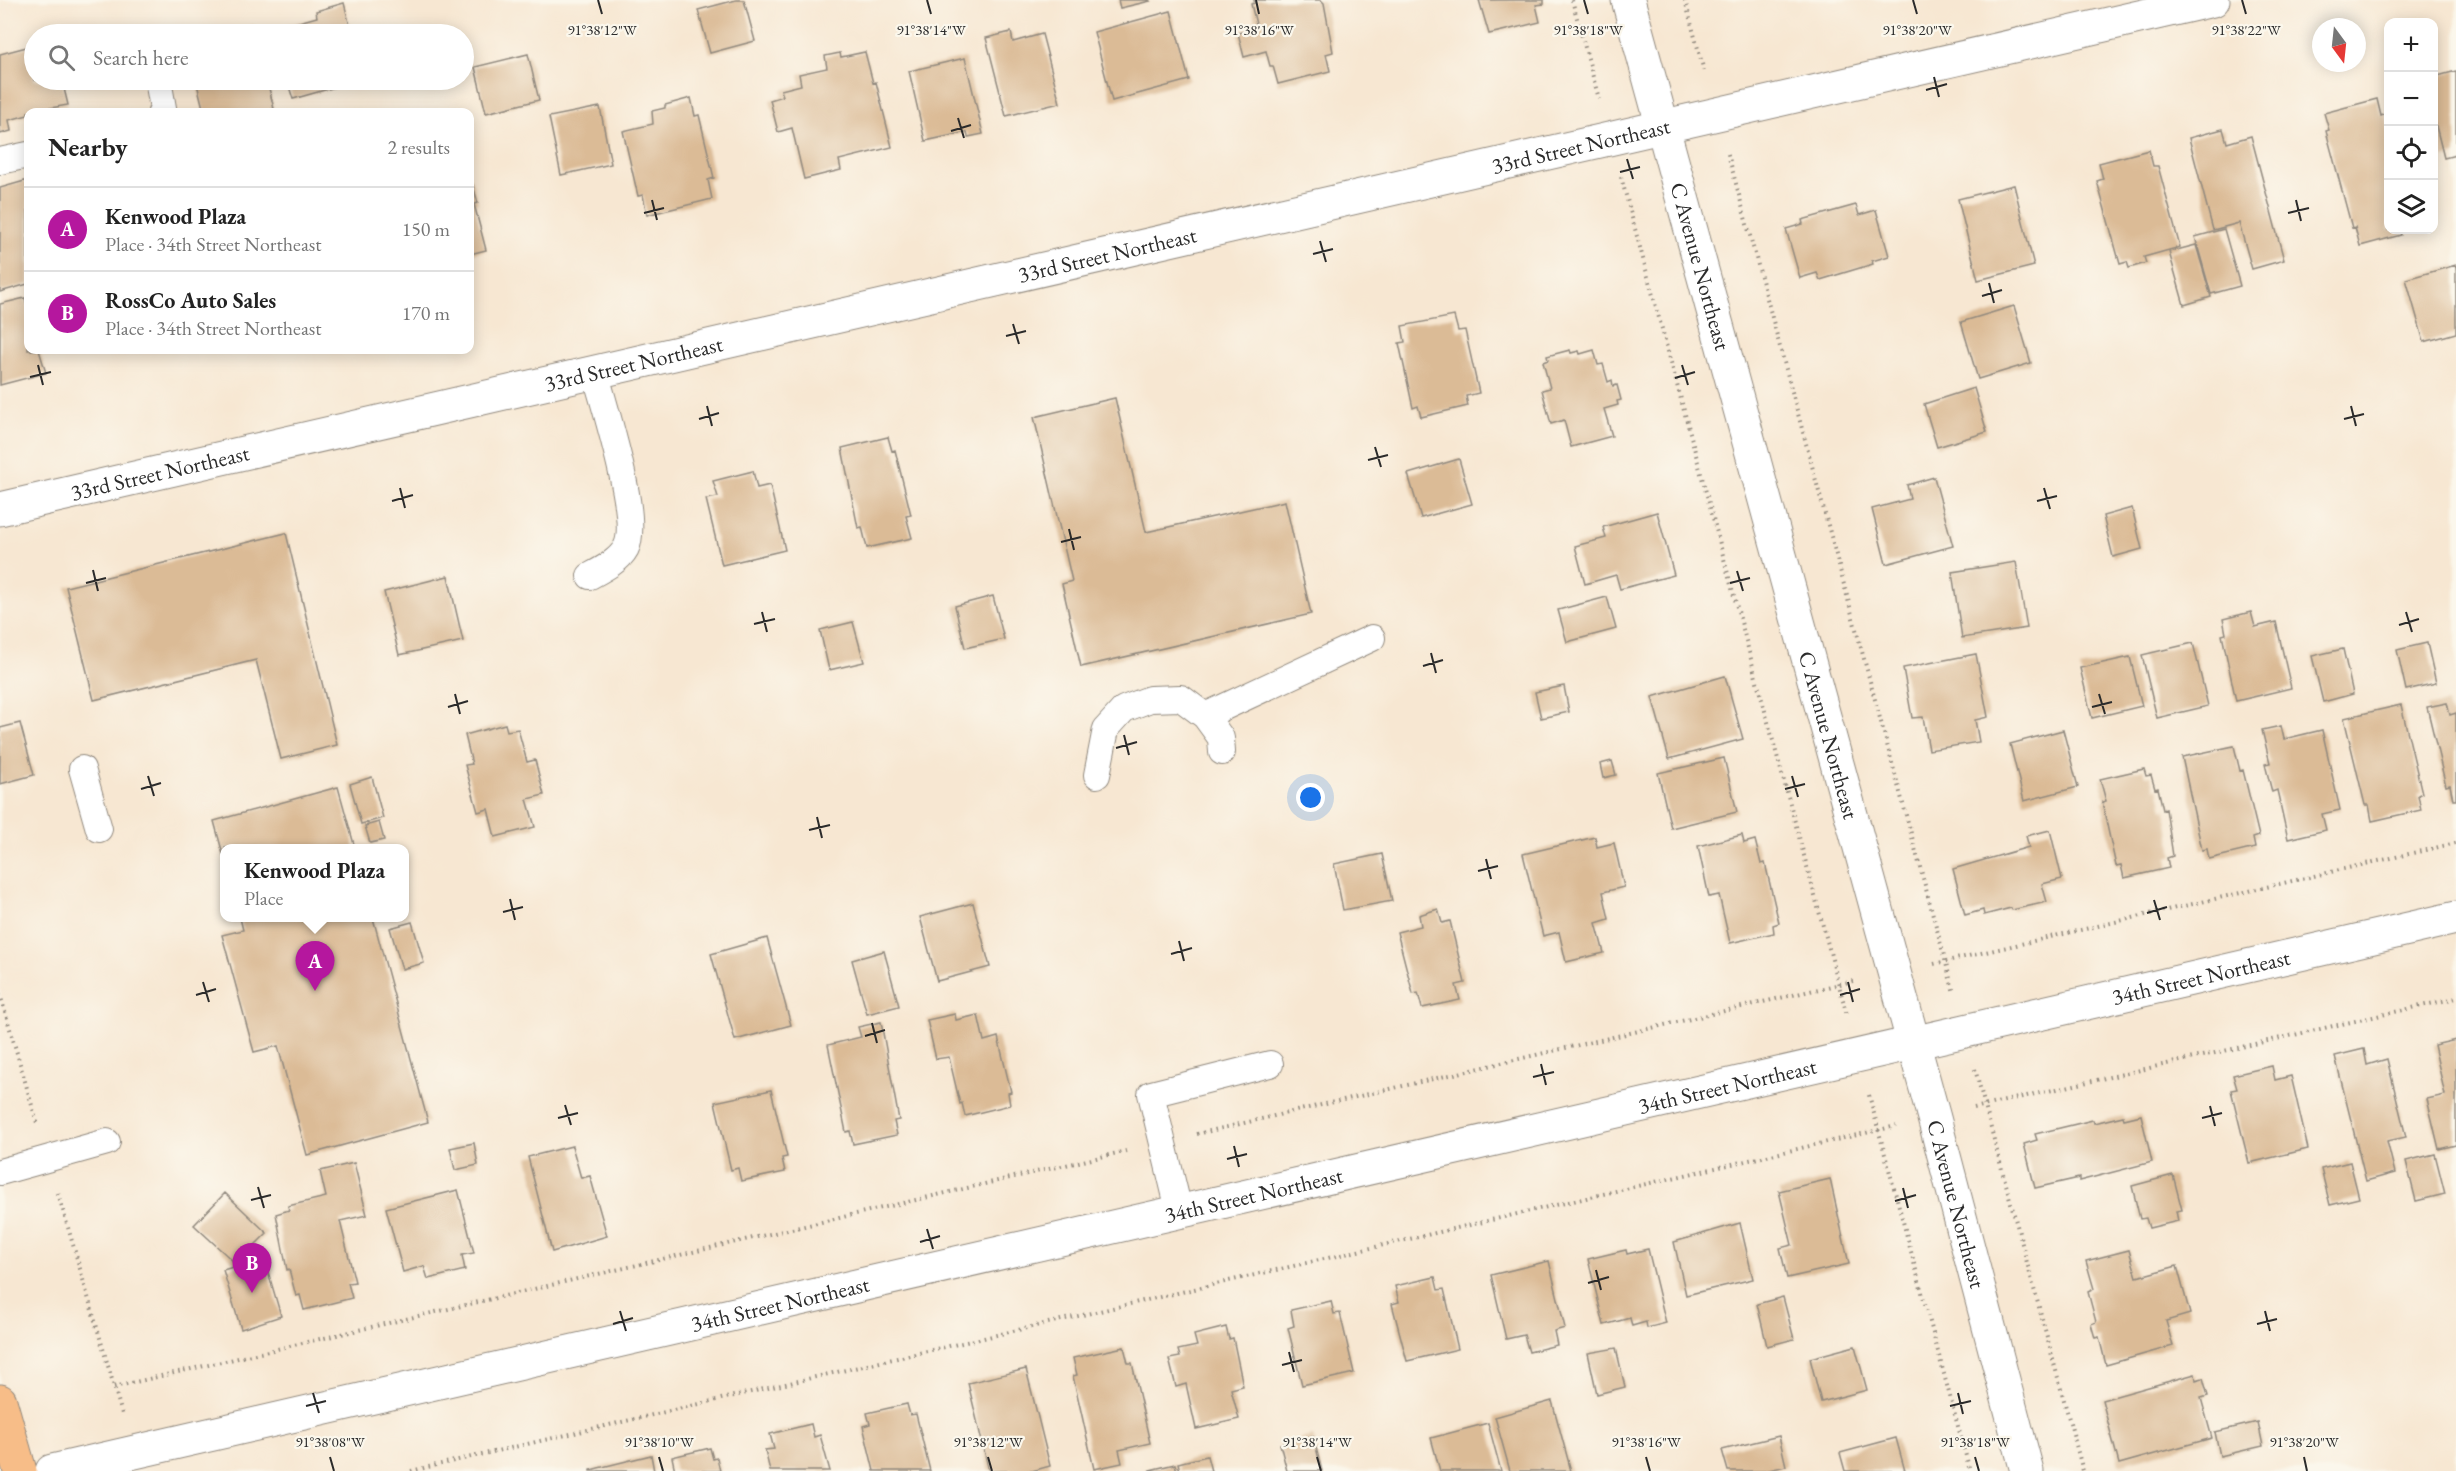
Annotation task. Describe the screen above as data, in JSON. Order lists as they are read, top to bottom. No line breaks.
{"streets":{"street":["33rd Street Northeast","C Avenue Northeast","34th Street Northeast"]},"crossings":[["33rd Street Northeast","C Avenue Northeast"],["C Avenue Northeast","34th Street Northeast"]],"north":"bottom","page":{"map_buttons":["+","−"],"search":"Search here","heading":["Nearby","2 results"],"list":[{"mark":"A","name":"Kenwood Plaza","note":"Place · 34th Street Northeast","value":"150 m"},{"mark":"B","name":"RossCo Auto Sales","note":"Place · 34th Street Northeast","value":"170 m"}],"popup":["Kenwood Plaza","Place"],"pins":["A","B"]},"coordinates":["91°38'12\"W","91°38'14\"W","91°38'16\"W","91°38'18\"W","91°38'20\"W","91°38'22\"W","91°38'08\"W","91°38'10\"W"]}
